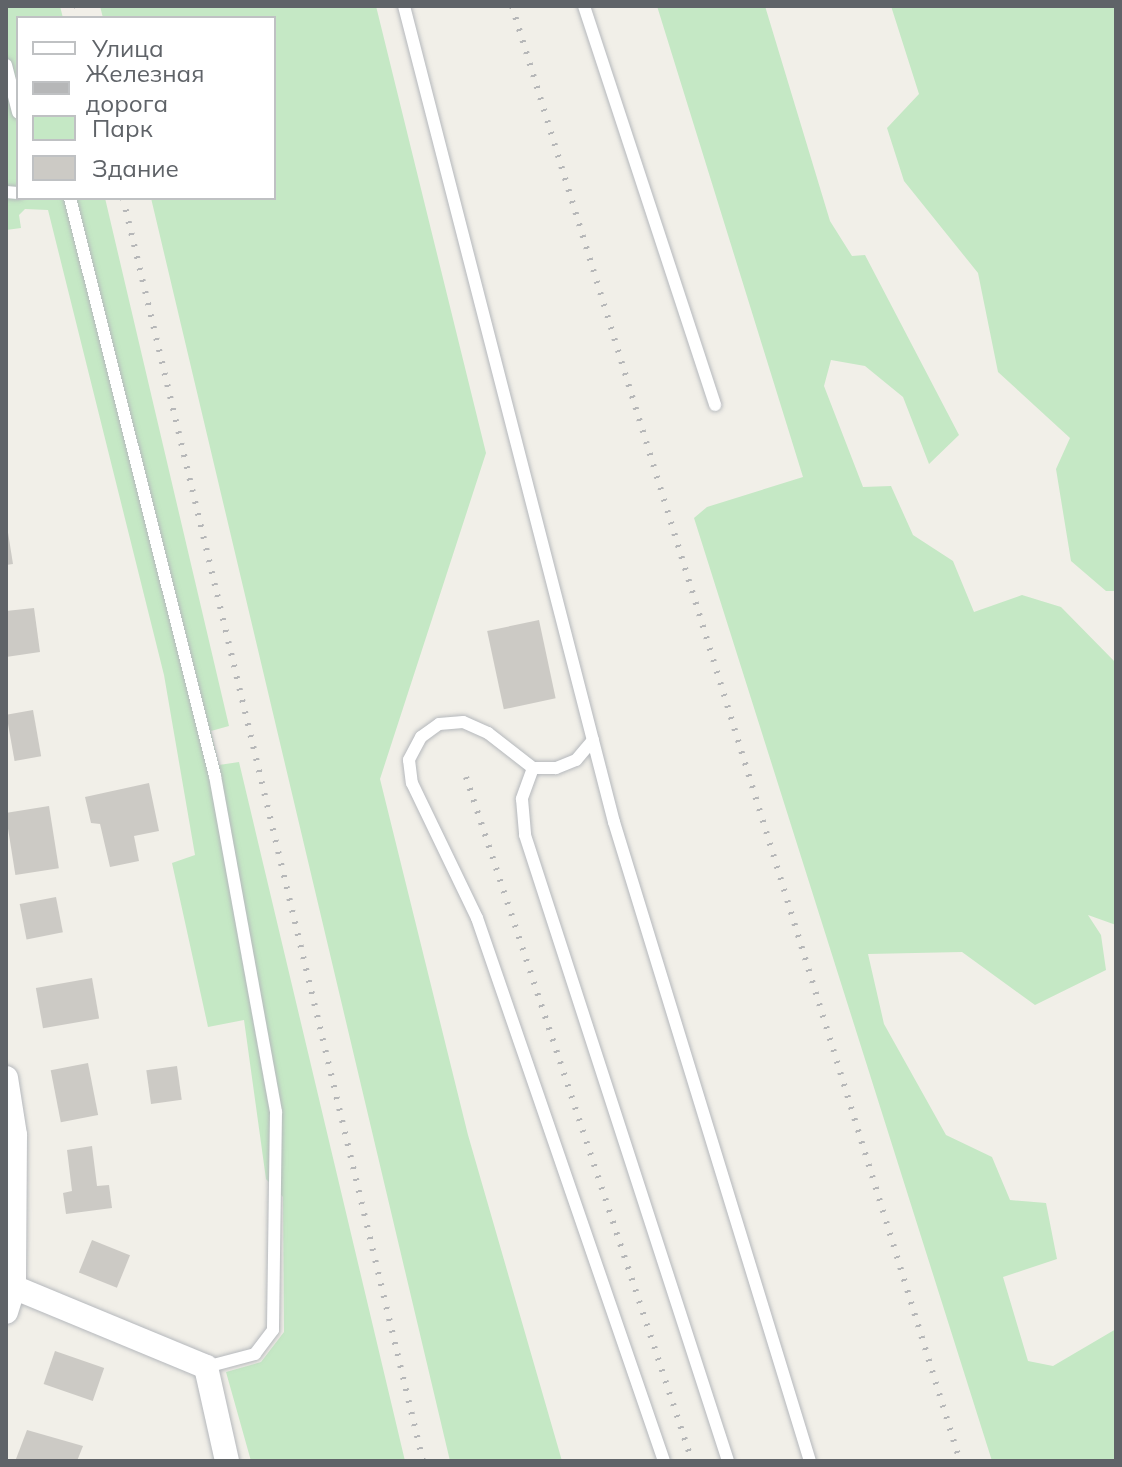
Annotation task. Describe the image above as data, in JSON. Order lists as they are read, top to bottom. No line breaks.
{"legend":["Улица","Железная дорога","Парк","Здание"]}
